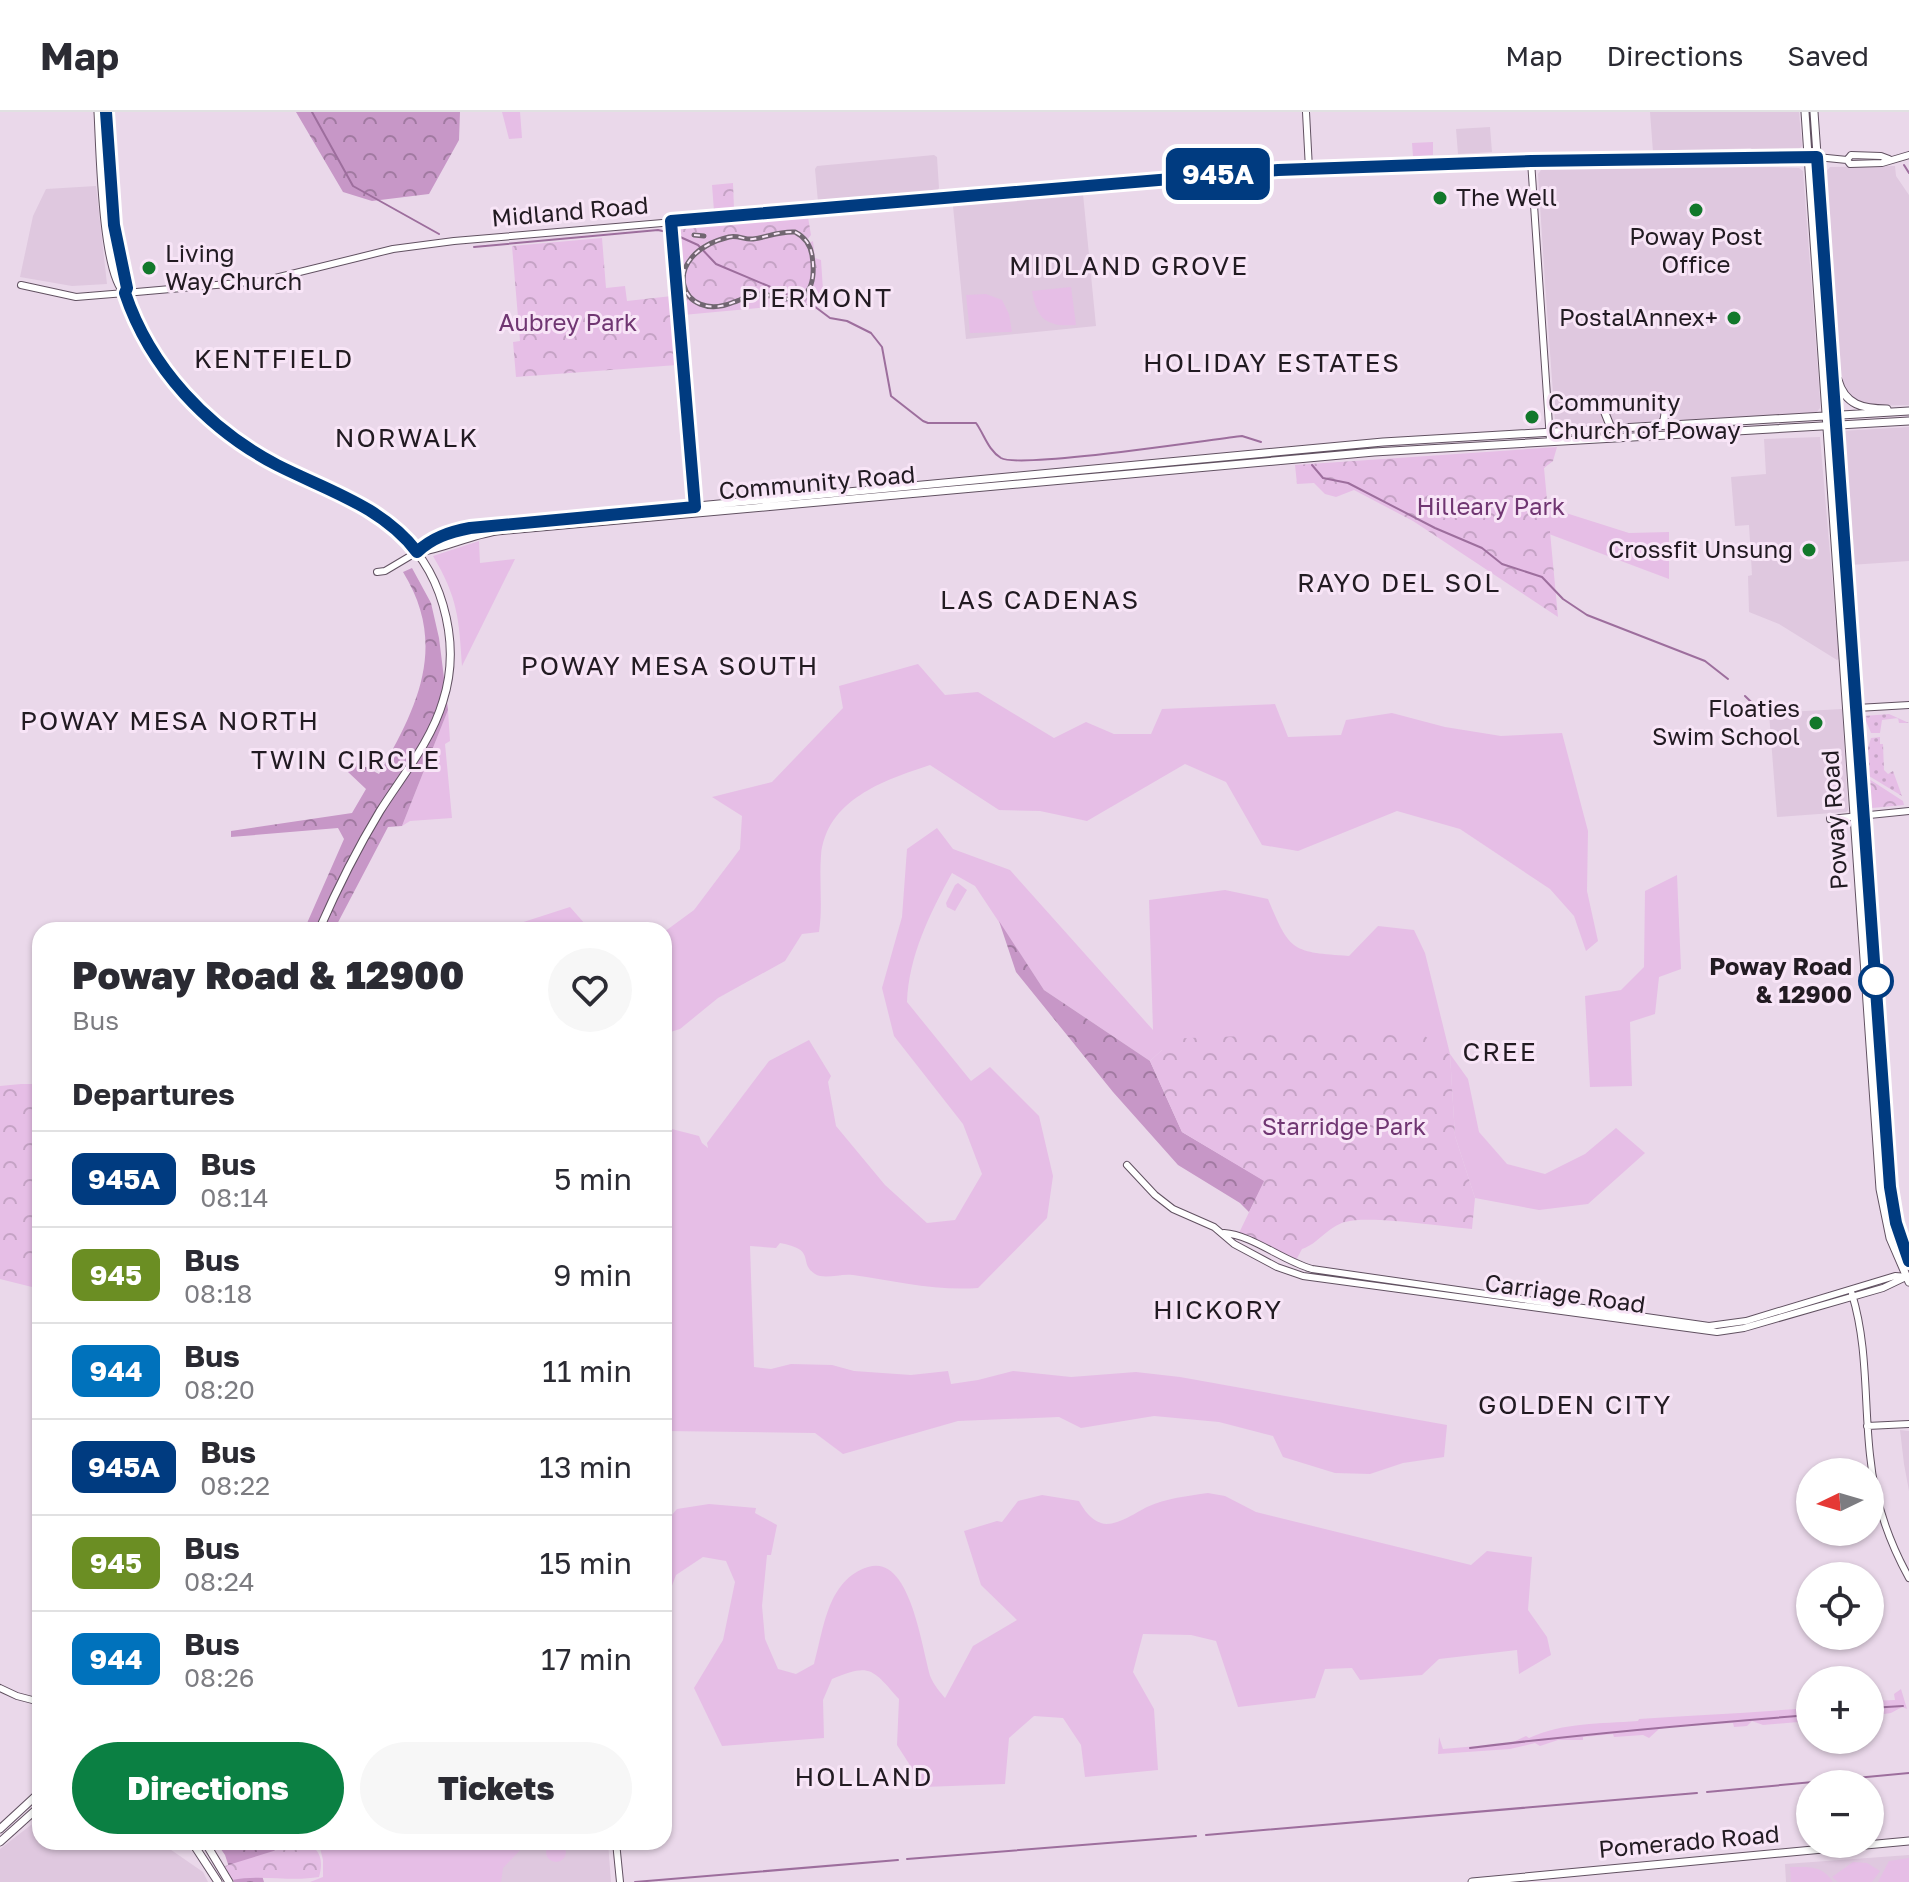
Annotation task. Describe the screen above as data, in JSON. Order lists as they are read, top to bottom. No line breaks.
{"streets":{"main road":["Community Road","Poway Road","Pomerado Road"],"street":["Midland Road","Carriage Road"]},"crossings":[["Midland Road","Poway Road"],["Community Road","Poway Road"],["Poway Road","Carriage Road"]],"districts":["MIDLAND GROVE","PIERMONT","KENTFIELD","HOLIDAY ESTATES","NORWALK","RAYO DEL SOL","LAS CADENAS","POWAY MESA SOUTH","POWAY MESA NORTH","TWIN CIRCLE","CREE","HICKORY","GOLDEN CITY","HOLLAND"],"parks":["Aubrey Park","Hilleary Park","Starridge Park"],"places":["The Well","Poway Post Office","Living Way Church","PostalAnnex+","Community Church of Poway","Crossfit Unsung","Floaties Swim School","Poway Road & 12900"],"lines":["bus line 945A"],"north":"left","page":{"header":"Map","nav":["Map","Directions","Saved"],"on_map":"945A","heading":[["Poway Road & 12900","Bus"],"Departures"],"list":[{"mark":"945A","name":"Bus","note":"08:14","value":"5 min"},{"mark":"945","name":"Bus","note":"08:18","value":"9 min"},{"mark":"944","name":"Bus","note":"08:20","value":"11 min"},{"mark":"945A","name":"Bus","note":"08:22","value":"13 min"},{"mark":"945","name":"Bus","note":"08:24","value":"15 min"},{"mark":"944","name":"Bus","note":"08:26","value":"17 min"}],"map_buttons":["+","−"],"buttons":["Directions","Tickets"]}}
